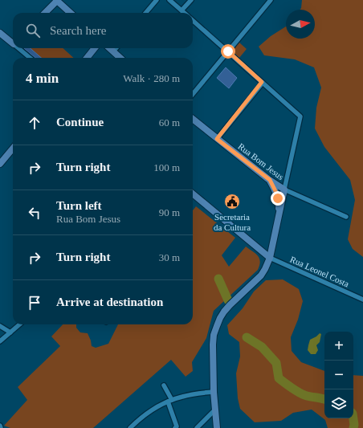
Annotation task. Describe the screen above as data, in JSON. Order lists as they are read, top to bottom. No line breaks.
{"streets":{"main road":["Rua Bom Jesus"],"street":["Rua Leonel Costa"]},"places":{"public building":["Secretaria da Cultura"]},"north":"right","page":{"search":"Search here","heading":["4 min","Walk · 280 m"],"list":[["Continue","60 m"],["Turn right","100 m"],["Turn left","Rua Bom Jesus","90 m"],["Turn right","30 m"],"Arrive at destination"],"map_buttons":["+","−"]}}
